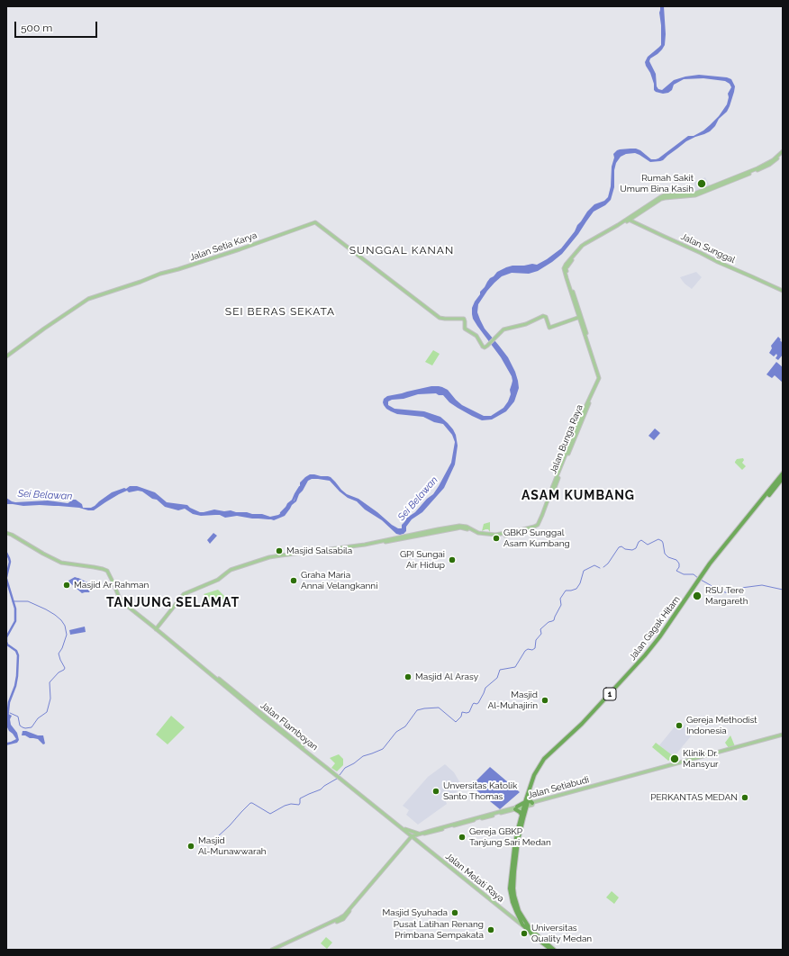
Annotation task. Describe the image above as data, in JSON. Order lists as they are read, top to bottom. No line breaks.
{"streets":{"highway":["Jalan Gagak Hitam","1"],"main road":["Jalan Setia Karya","Jalan Sunggal","Jalan Bunga Raya","Jalan Flamboyan","Jalan Setiabudi","Jalan Melati Raya"]},"crossings":[["Jalan Setia Karya","Jalan Bunga Raya"],["Jalan Sunggal","Jalan Bunga Raya"],["Jalan Bunga Raya","Jalan Flamboyan"],["Jalan Gagak Hitam","1"],["Jalan Gagak Hitam","Jalan Setiabudi"],["1","Jalan Setiabudi"],["1","Jalan Melati Raya"],["Jalan Flamboyan","Jalan Setiabudi"],["Jalan Flamboyan","Jalan Melati Raya"],["Jalan Setiabudi","Jalan Melati Raya"]],"districts":["SUNGGAL KANAN","SEI BERAS SEKATA","ASAM KUMBANG","TANJUNG SELAMAT"],"water":["Sei Belawan"],"places":["Rumah Sakit Umum Bina Kasih","GBKP Sunggal Asam Kumbang","Masjid Salsabila","GPI Sungai Air Hidup","Graha Maria Annai Velangkanni","Masjid Ar Rahman","RSU Tere Margareth","Masjid Al Arasy","Masjid Al-Muhajirin","Gereja Methodist Indonesia","Klinik Dr. Mansyur","Unversitas Katolik Santo Thomas","PERKANTAS MEDAN","Gereja GBKP Tanjung Sari Medan","Masjid Al-Munawwarah","Masjid Syuhada","Pusat Latihan Renang Primbana Sempakata","Universitas Quality Medan"],"scale_bar":"500 m"}
